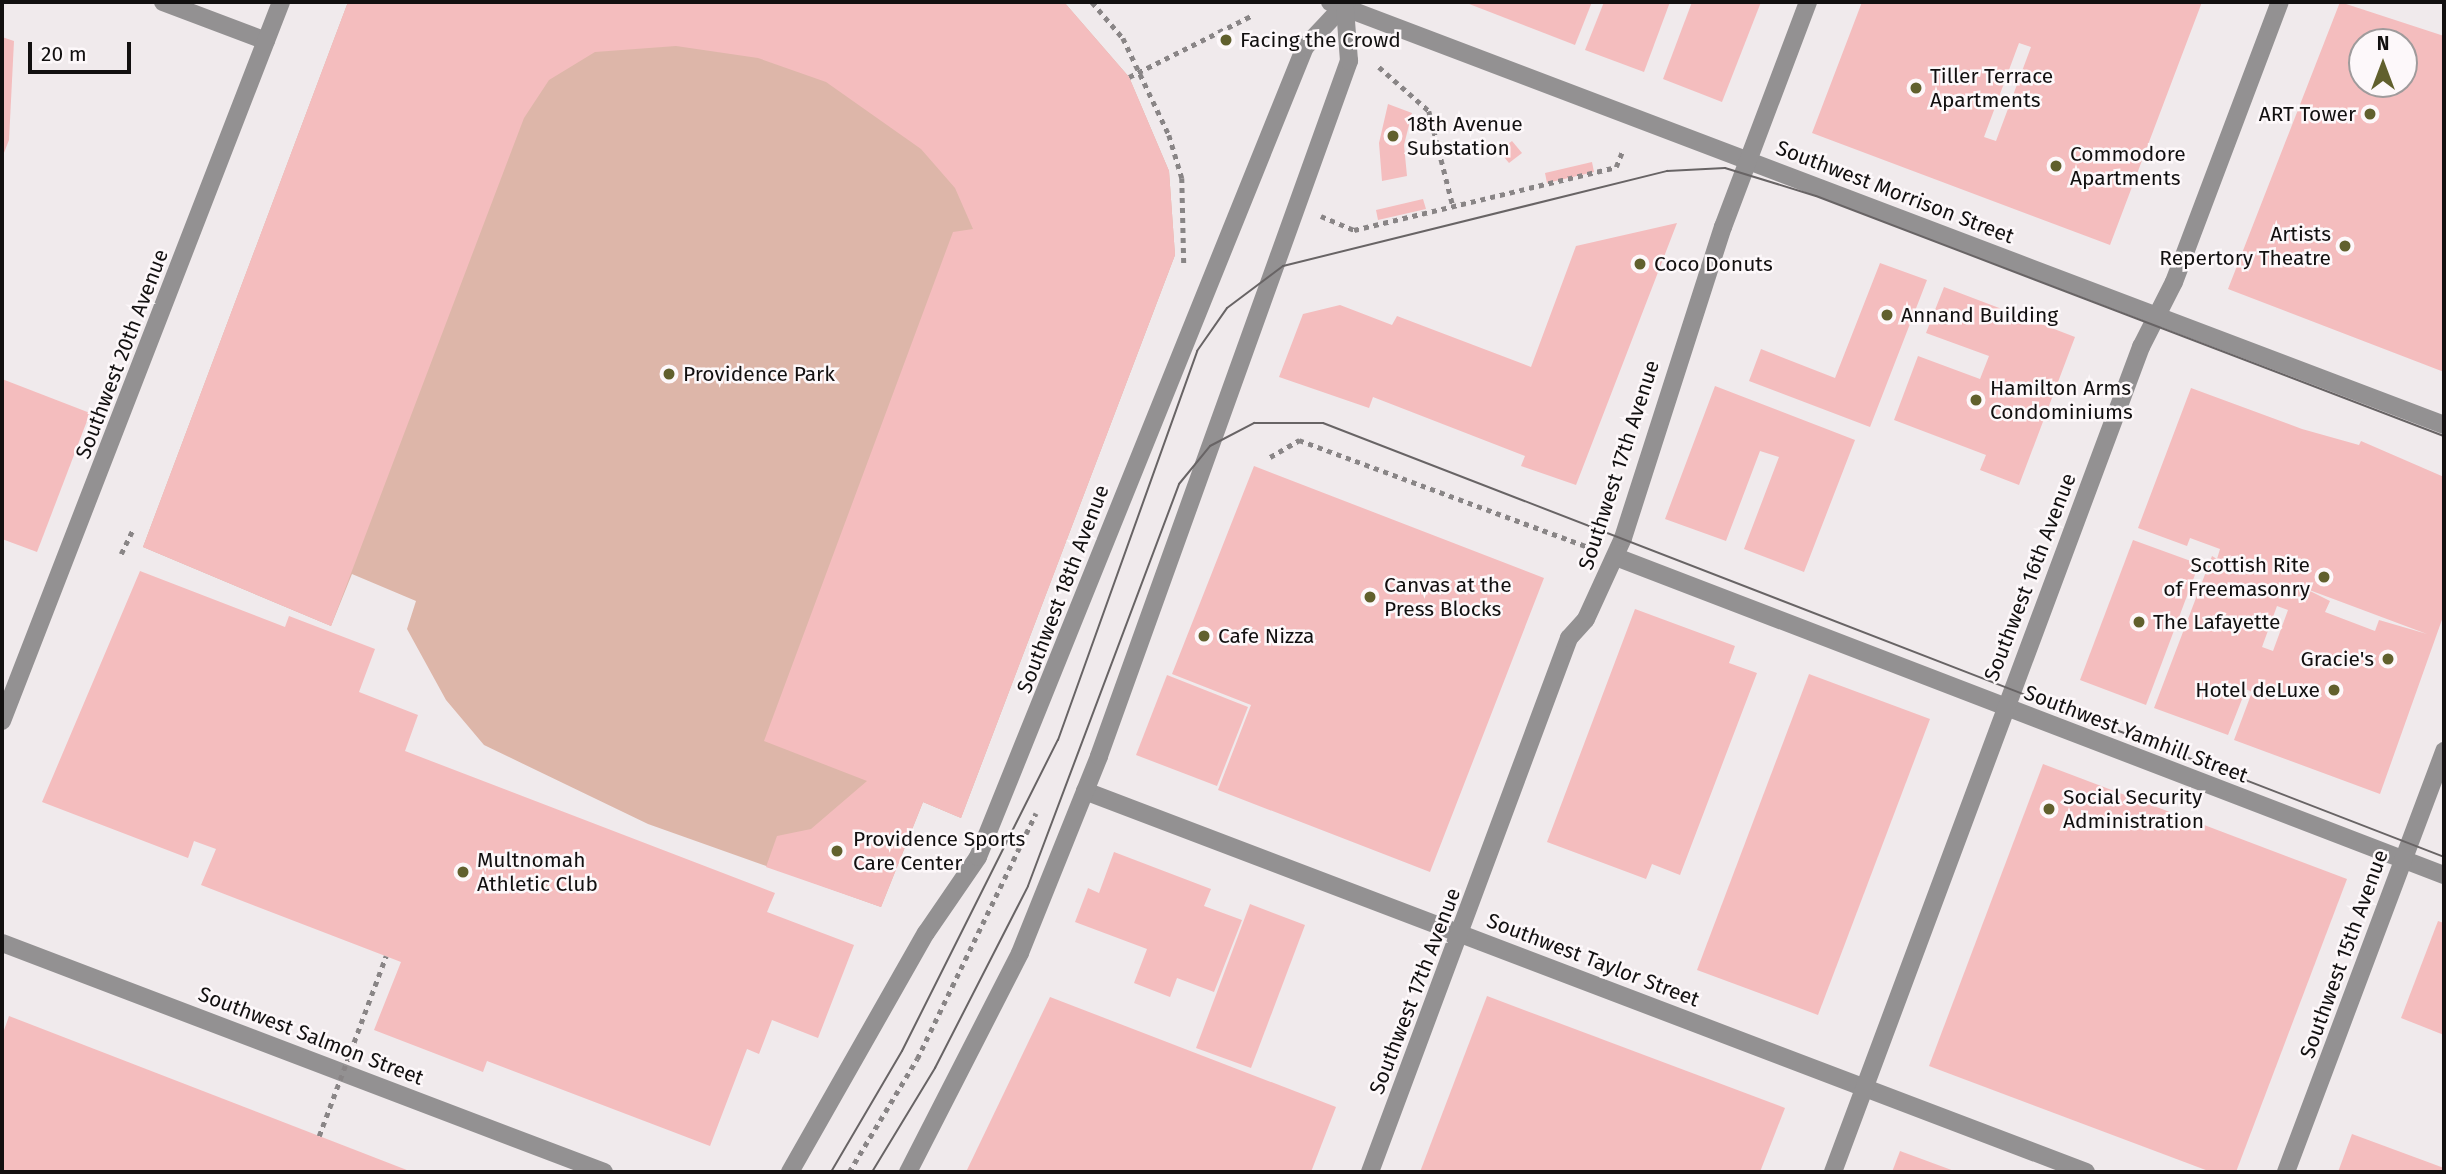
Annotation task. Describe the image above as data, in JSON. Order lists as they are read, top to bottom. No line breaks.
{"streets":{"street":["Southwest Morrison Street","Southwest 20th Avenue","Southwest 17th Avenue","Southwest 16th Avenue","Southwest 18th Avenue","Southwest Yamhill Street","Southwest 15th Avenue","Southwest Taylor Street","Southwest Salmon Street"]},"crossings":[["Southwest Morrison Street","Southwest 17th Avenue"],["Southwest Morrison Street","Southwest 16th Avenue"],["Southwest Morrison Street","Southwest 18th Avenue"],["Southwest 17th Avenue","Southwest Yamhill Street"],["Southwest 17th Avenue","Southwest Taylor Street"],["Southwest 16th Avenue","Southwest Yamhill Street"],["Southwest 16th Avenue","Southwest Taylor Street"],["Southwest Yamhill Street","Southwest 15th Avenue"]],"places":["Facing the Crowd","Tiller Terrace Apartments","ART Tower","18th Avenue Substation","Commodore Apartments","Artists Repertory Theatre","Coco Donuts","Annand Building","Providence Park","Hamilton Arms Condominiums","Scottish Rite of Freemasonry","Canvas at the Press Blocks","The Lafayette","Cafe Nizza","Gracie's","Hotel deLuxe","Social Security Administration","Providence Sports Care Center","Multnomah Athletic Club"],"scale_bar":"20 m","north":"top"}
